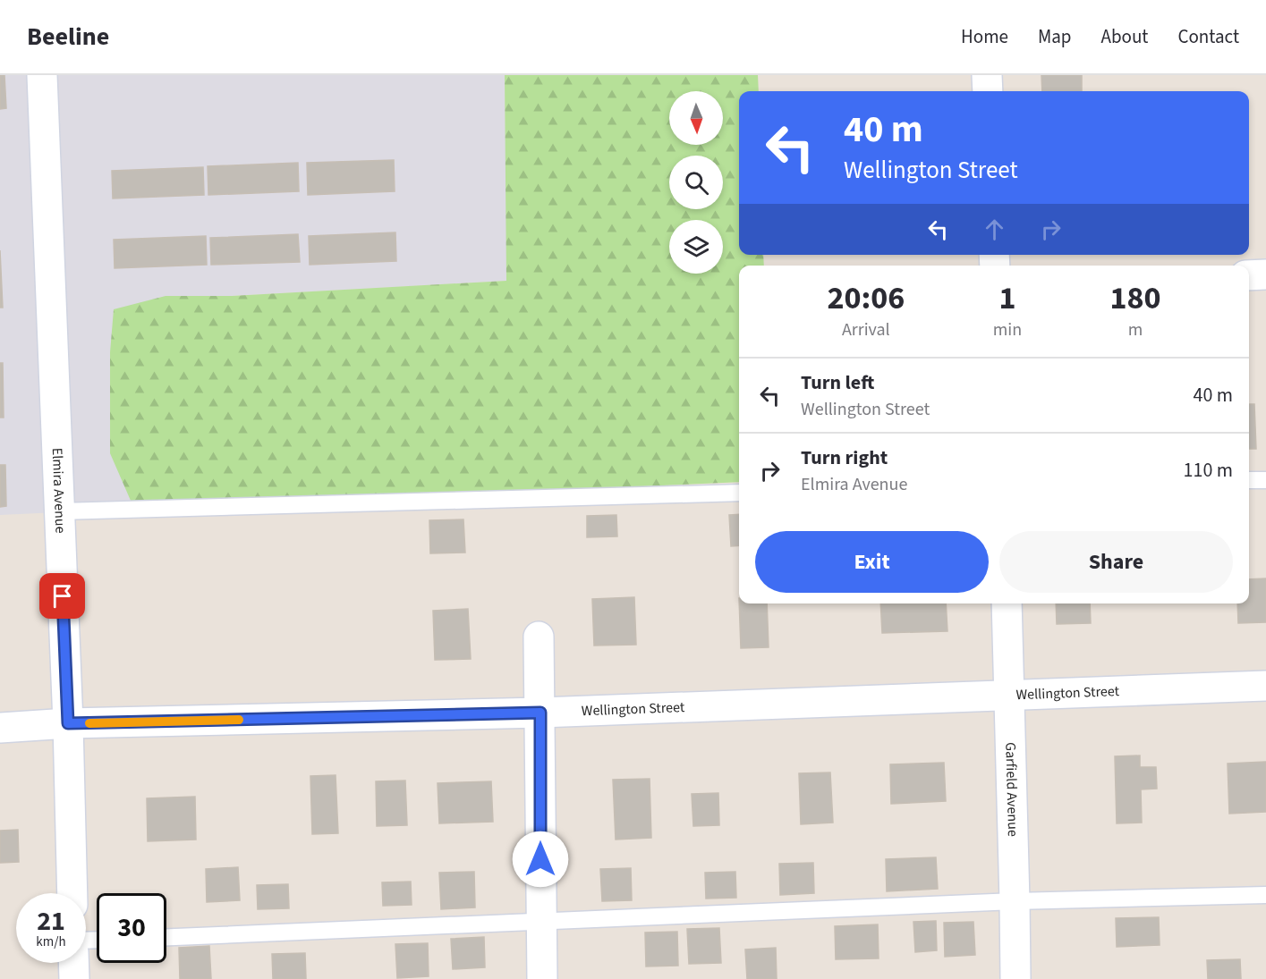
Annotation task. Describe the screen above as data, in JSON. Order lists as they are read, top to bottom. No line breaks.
{"streets":{"street":["Elmira Avenue","Wellington Street","Garfield Avenue"]},"crossings":[["Elmira Avenue","Wellington Street"],["Wellington Street","Garfield Avenue"]],"north":"bottom","page":{"header":"Beeline","nav":["Home","Map","About","Contact"],"turn":["40 m","Wellington Street"],"eta":["20:06","Arrival","1","min","180","m"],"list":[{"name":"Turn left","note":"Wellington Street","value":"40 m"},{"name":"Turn right","note":"Elmira Avenue","value":"110 m"}],"buttons":["Exit","Share"],"speed":"21 km/h","limit":"30"}}
